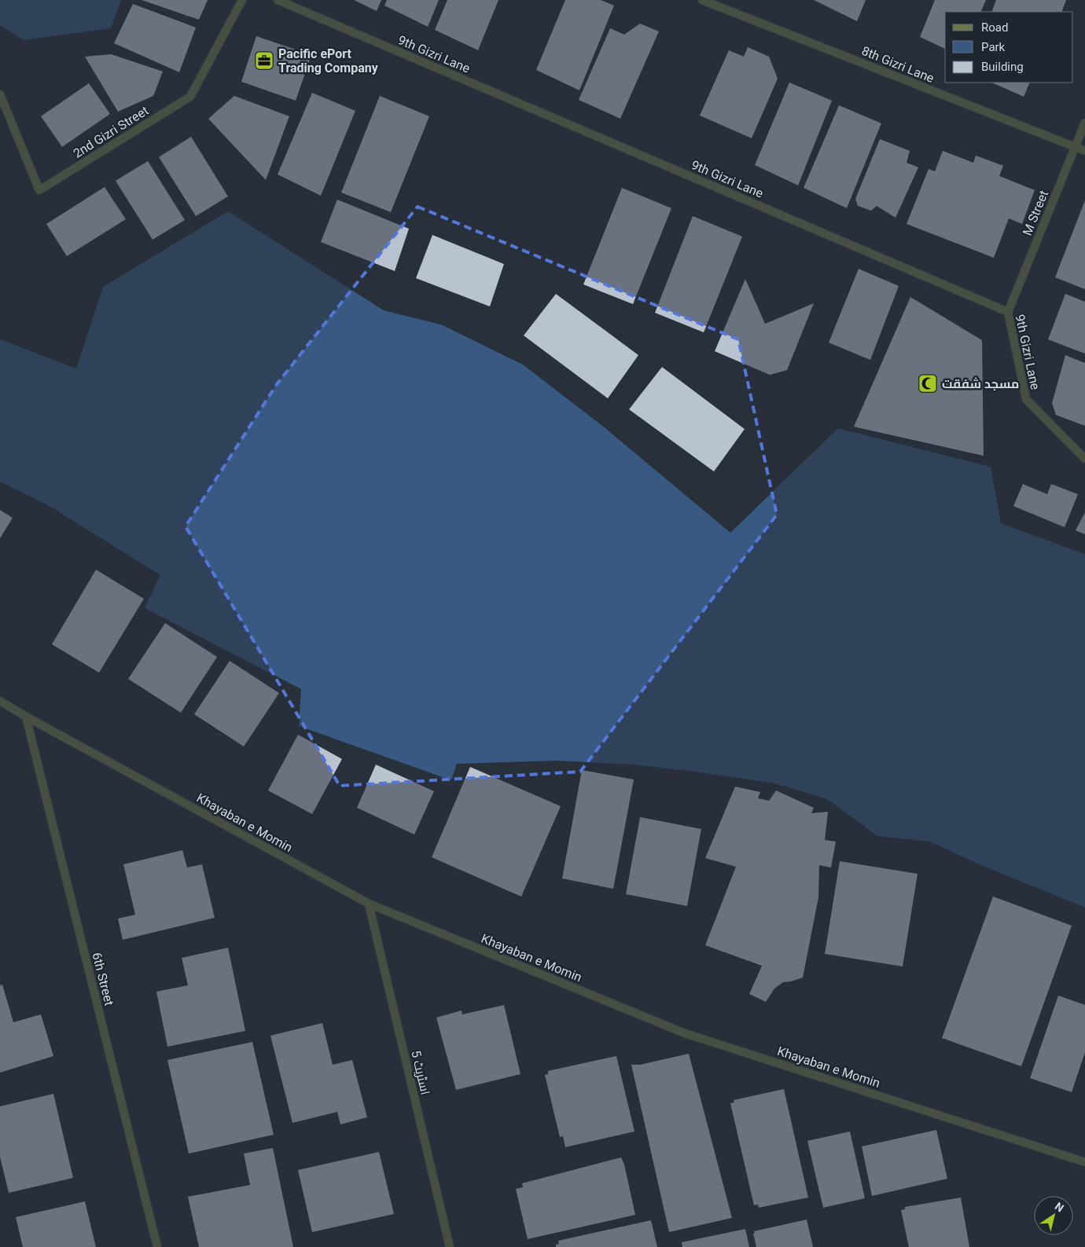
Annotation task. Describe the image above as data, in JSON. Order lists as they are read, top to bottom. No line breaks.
{"streets":{"street":["9th Gizri Lane","8th Gizri Lane","2nd Gizri Street","M Street","Khayaban e Momin","6th Street","اسٹریٹ 5"]},"crossings":[["9th Gizri Lane","M Street"],["8th Gizri Lane","M Street"],["Khayaban e Momin","6th Street"],["Khayaban e Momin","اسٹریٹ 5"]],"places":{"office":["Pacific ePort Trading Company"],"mosque":["مسجد شفقت"]},"legend":["Road","Park","Building"],"north":"top right"}
